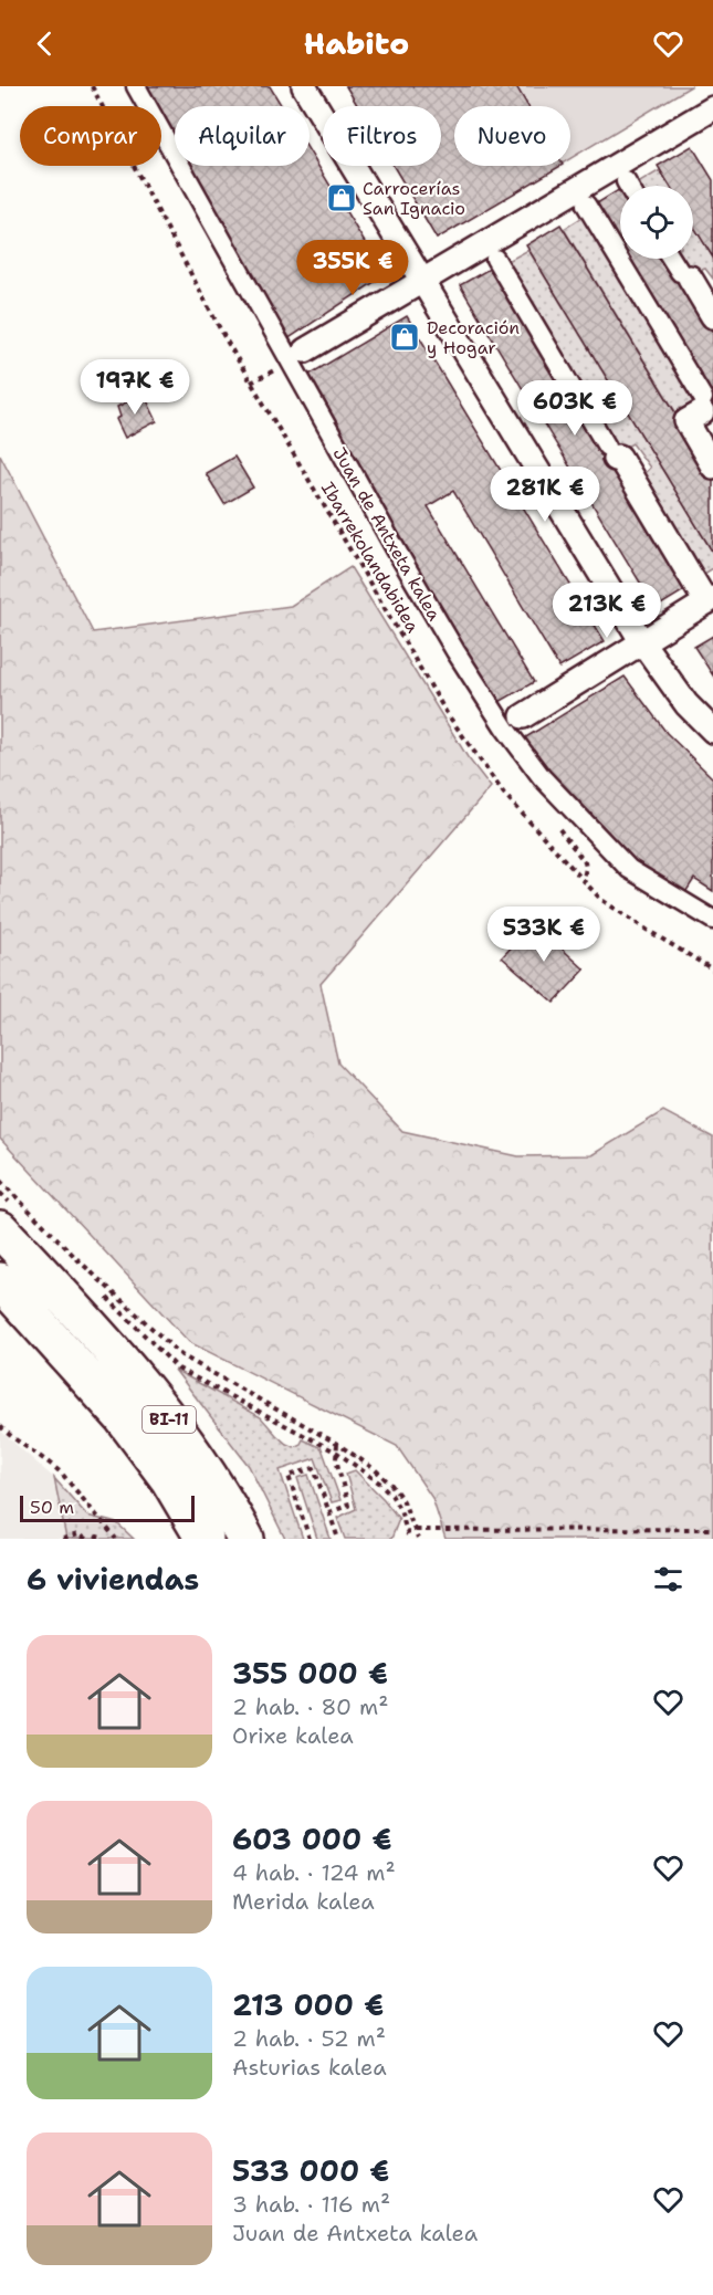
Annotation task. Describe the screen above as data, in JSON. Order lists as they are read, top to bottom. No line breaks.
{"streets":{"main road":["BI-11"],"street":["Juan de Antxeta kalea"],"path":["Ibarrekolandabidea"]},"places":{"shop":["Carrocerías San Ignacio","Decoración y Hogar"]},"scale_bar":"50 m","page":{"header":"Habito","chip":["Comprar","Alquilar","Filtros","Nuevo"],"price":["355K €","197K €","603K €","281K €","213K €","533K €"],"scale":"50 m","heading":"6 viviendas","list":[{"name":"355 000 €","note":"2 hab. · 80 m² · Orixe kalea"},{"name":"603 000 €","note":"4 hab. · 124 m² · Merida kalea"},{"name":"213 000 €","note":"2 hab. · 52 m² · Asturias kalea"},{"name":"533 000 €","note":"3 hab. · 116 m² · Juan de Antxeta kalea"}]}}
